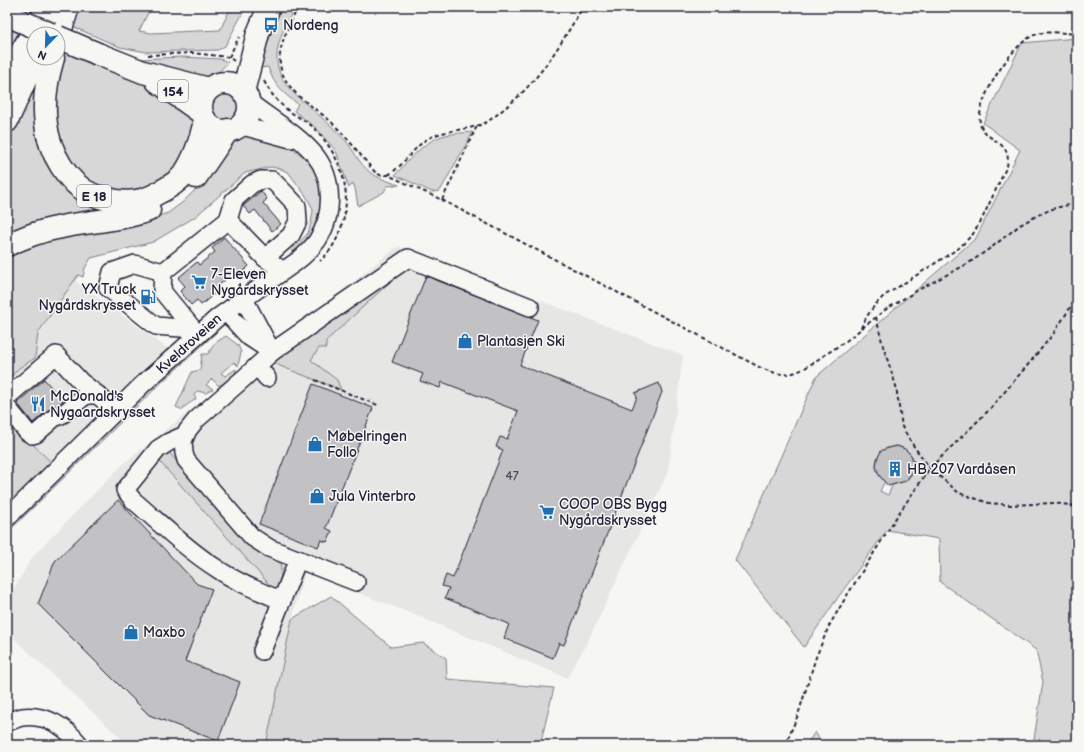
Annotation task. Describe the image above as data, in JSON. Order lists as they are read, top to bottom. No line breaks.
{"streets":{"main road":["154","E 18"],"street":["Kveldroveien"]},"crossings":[["154","E 18"],["154","Kveldroveien"],["E 18","Kveldroveien"]],"places":{"bus stop":["Nordeng"],"supermarket":["7-Eleven Nygårdskrysset","COOP OBS Bygg Nygårdskrysset"],"fuel station":["YX Truck Nygårdskrysset"],"shop":["Plantasjen Ski","Møbelringen Follo","Jula Vinterbro","Maxbo"],"restaurant":["McDonald's Nygaardskrysset"],"building":["HB 207 Vardåsen"]},"house_numbers":["47"],"north":"bottom left"}
